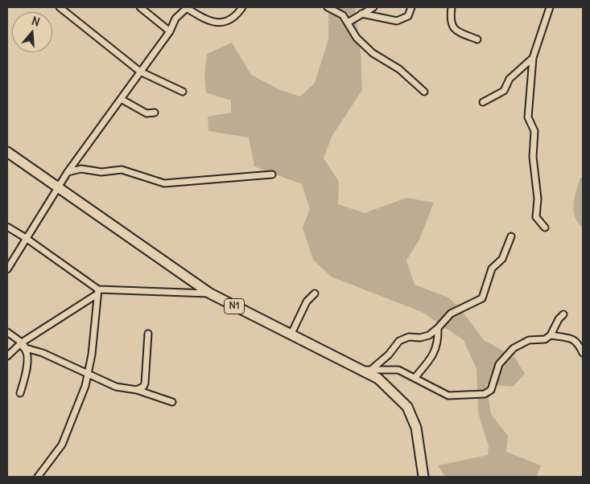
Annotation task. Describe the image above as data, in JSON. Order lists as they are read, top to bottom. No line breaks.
{"streets":{"highway":["N1"]},"north":"top"}
